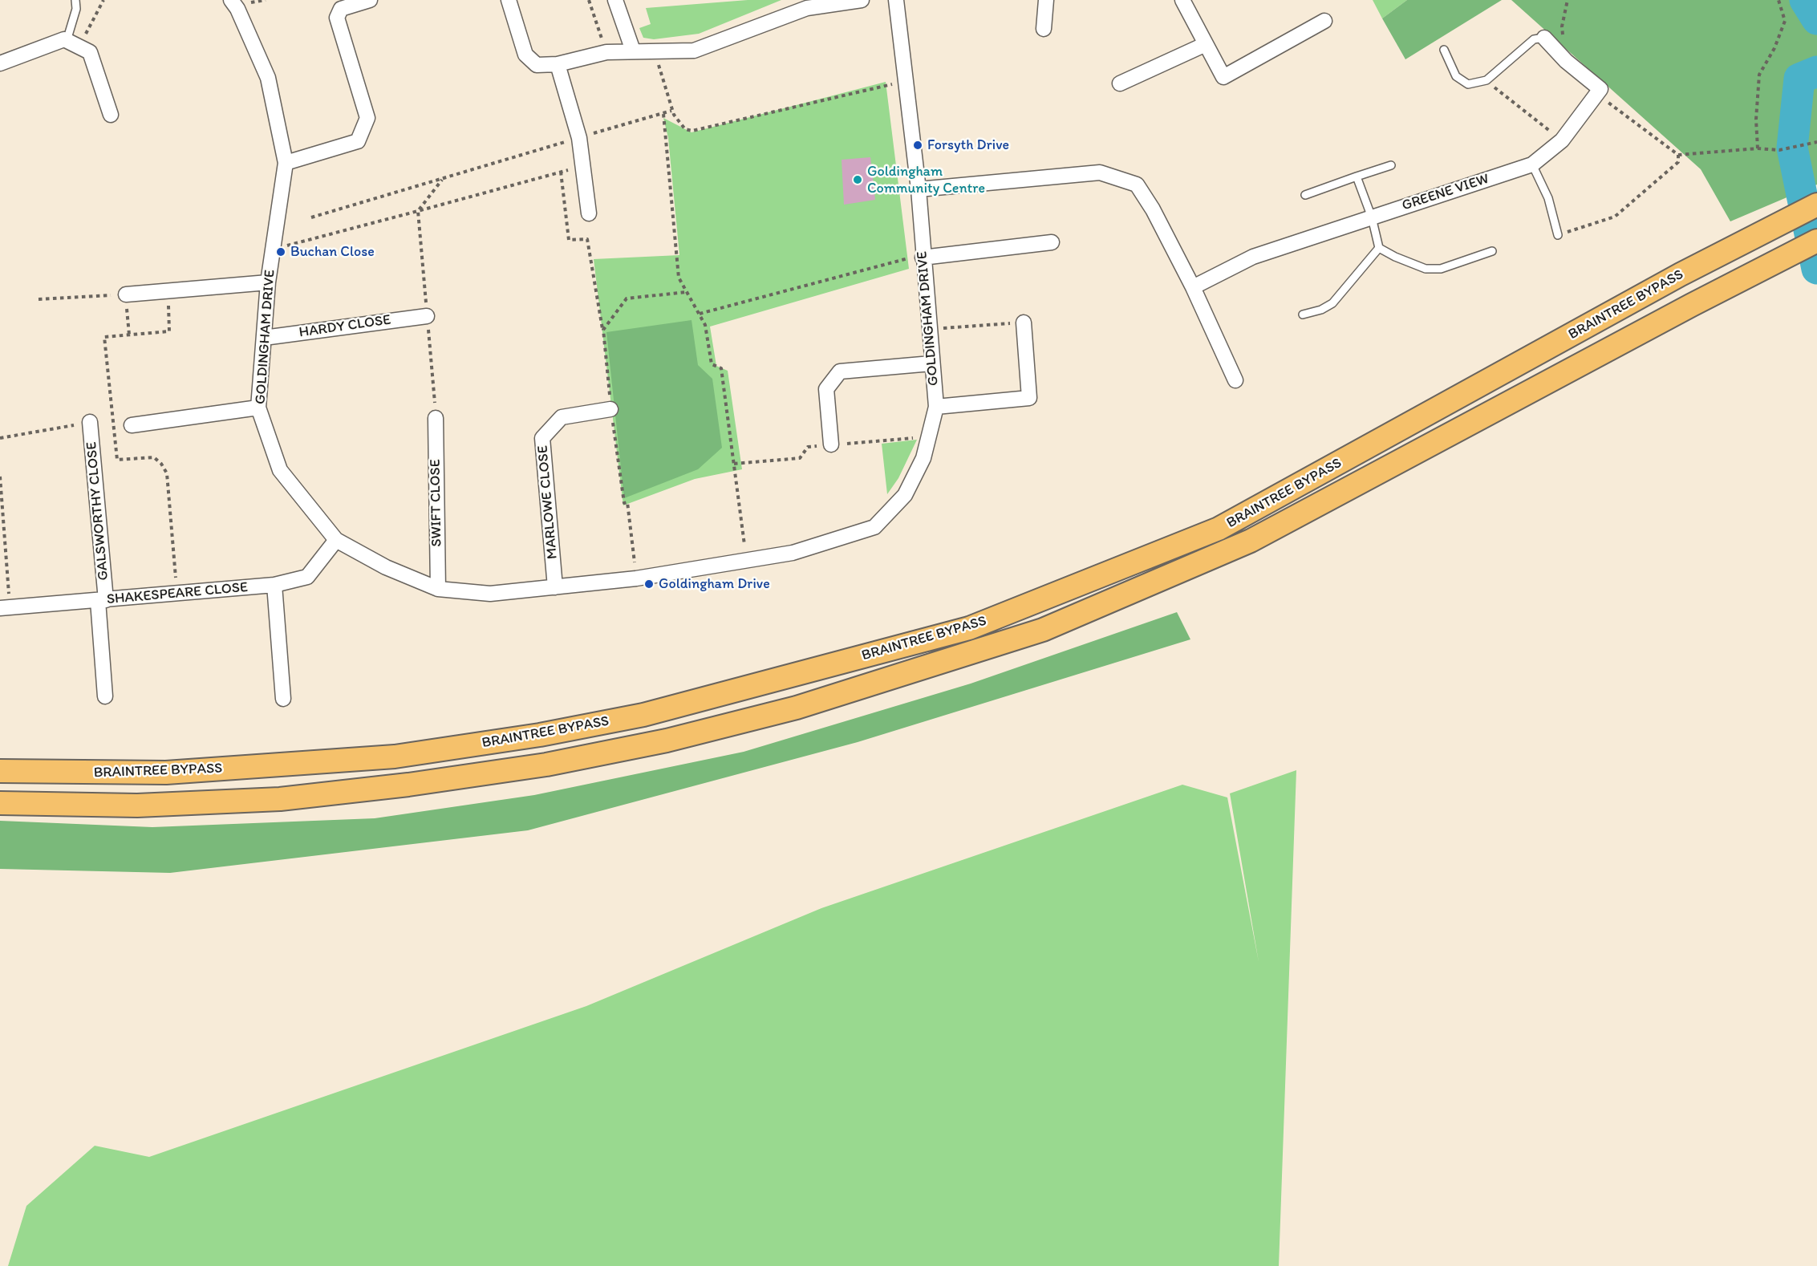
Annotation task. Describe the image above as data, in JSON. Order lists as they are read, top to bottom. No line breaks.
{"streets":{"highway":["BRAINTREE BYPASS"],"street":["GREENE VIEW","GOLDINGHAM DRIVE","HARDY CLOSE","MARLOWE CLOSE","SWIFT CLOSE","GALSWORTHY CLOSE","SHAKESPEARE CLOSE"]},"crossings":[["GOLDINGHAM DRIVE","HARDY CLOSE"],["GOLDINGHAM DRIVE","MARLOWE CLOSE"],["GOLDINGHAM DRIVE","SWIFT CLOSE"],["GOLDINGHAM DRIVE","SHAKESPEARE CLOSE"],["GALSWORTHY CLOSE","SHAKESPEARE CLOSE"]],"places":["Forsyth Drive","Goldingham Community Centre","Buchan Close","Goldingham Drive"]}
